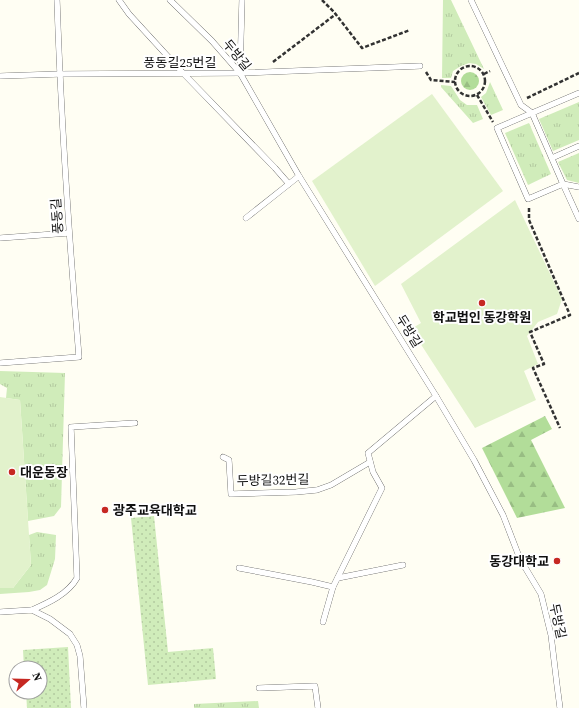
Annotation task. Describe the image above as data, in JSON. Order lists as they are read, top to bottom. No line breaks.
{"streets":{"lane":["두방길","풍동길25번길","풍동길","두방길32번길"]},"crossings":[["두방길","풍동길25번길"],["풍동길25번길","풍동길"]],"places":["학교법인 동강학원","대운동장","광주교육대학교","동강대학교"],"north":"right"}
